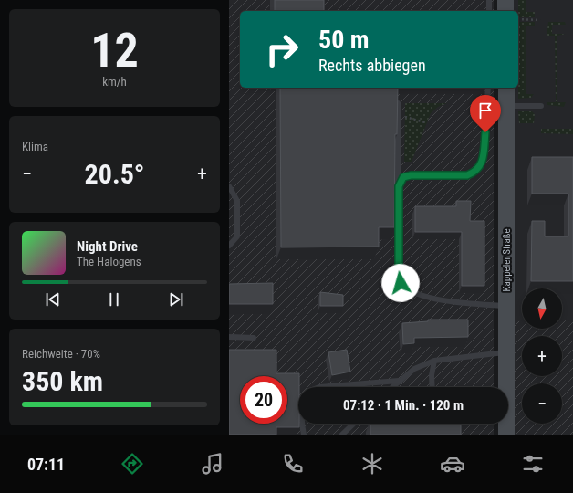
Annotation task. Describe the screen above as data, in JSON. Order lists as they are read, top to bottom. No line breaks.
{"streets":{"street":["Kappeler Straße"]},"north":"bottom","page":{"tile":[["12","km/h"],"Klima",["Reichweite · 70%","350 km"]],"turn":["50 m","Rechts abbiegen"],"heat":["−","20.5°","+"],"song":["Night Drive","The Halogens"],"map_buttons":["+","−"],"limit":"20","trip":"07:12 · 1 Min. · 120 m","tabs":"07:11"}}
